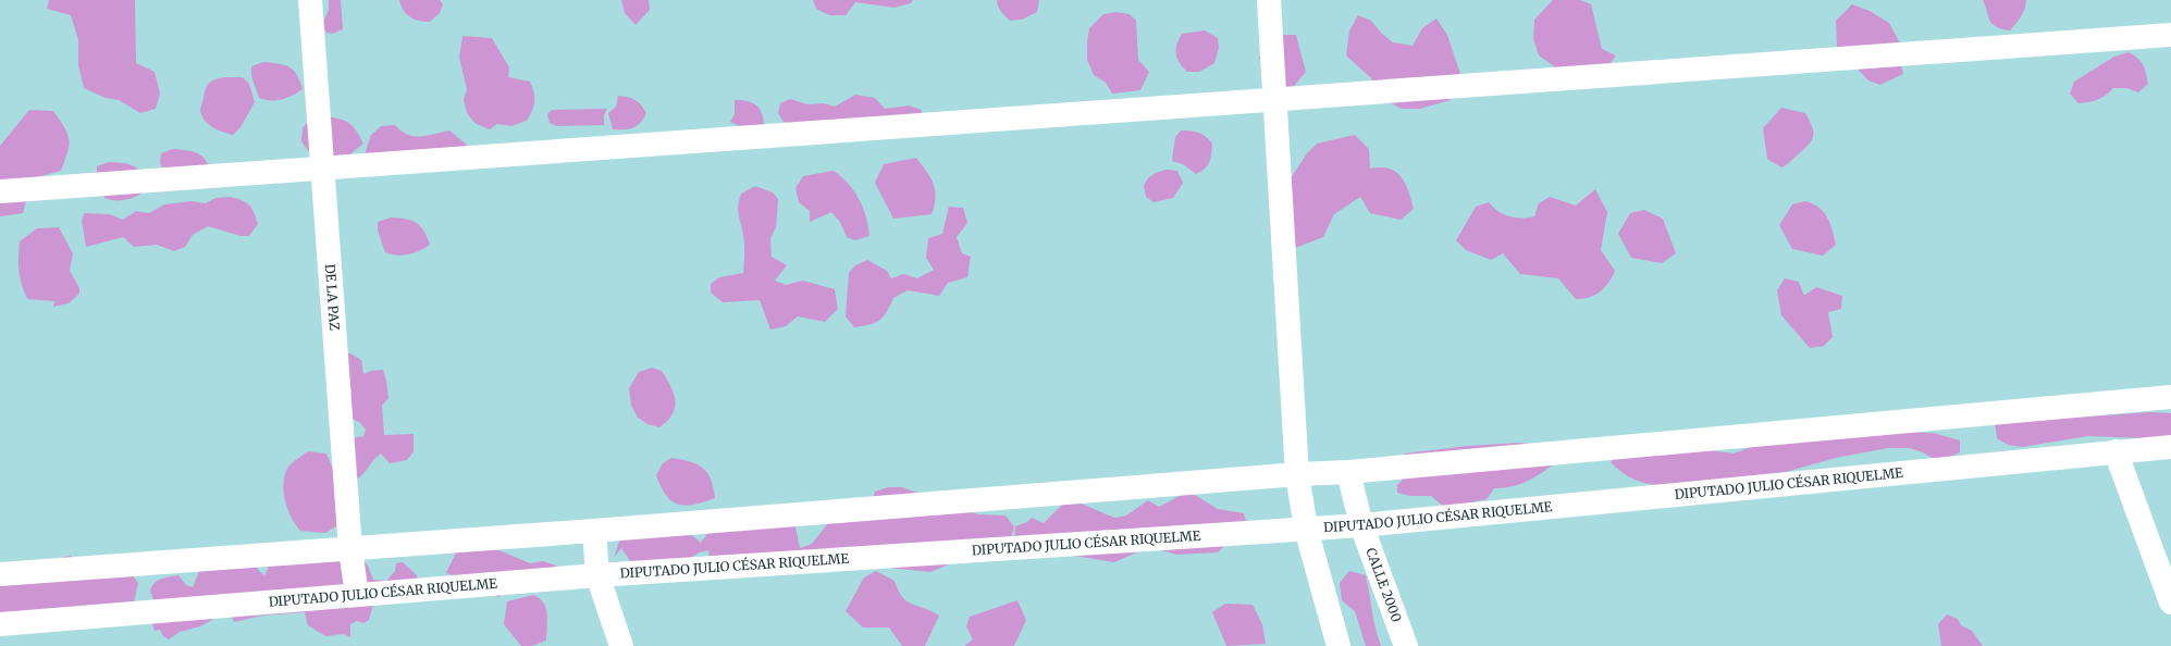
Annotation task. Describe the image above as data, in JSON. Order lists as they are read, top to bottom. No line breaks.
{"streets":{"street":["DE LA PAZ","DIPUTADO JULIO CÉSAR RIQUELME","CALLE 2000"]},"crossings":[["DE LA PAZ","DIPUTADO JULIO CÉSAR RIQUELME"],["DIPUTADO JULIO CÉSAR RIQUELME","CALLE 2000"]]}
